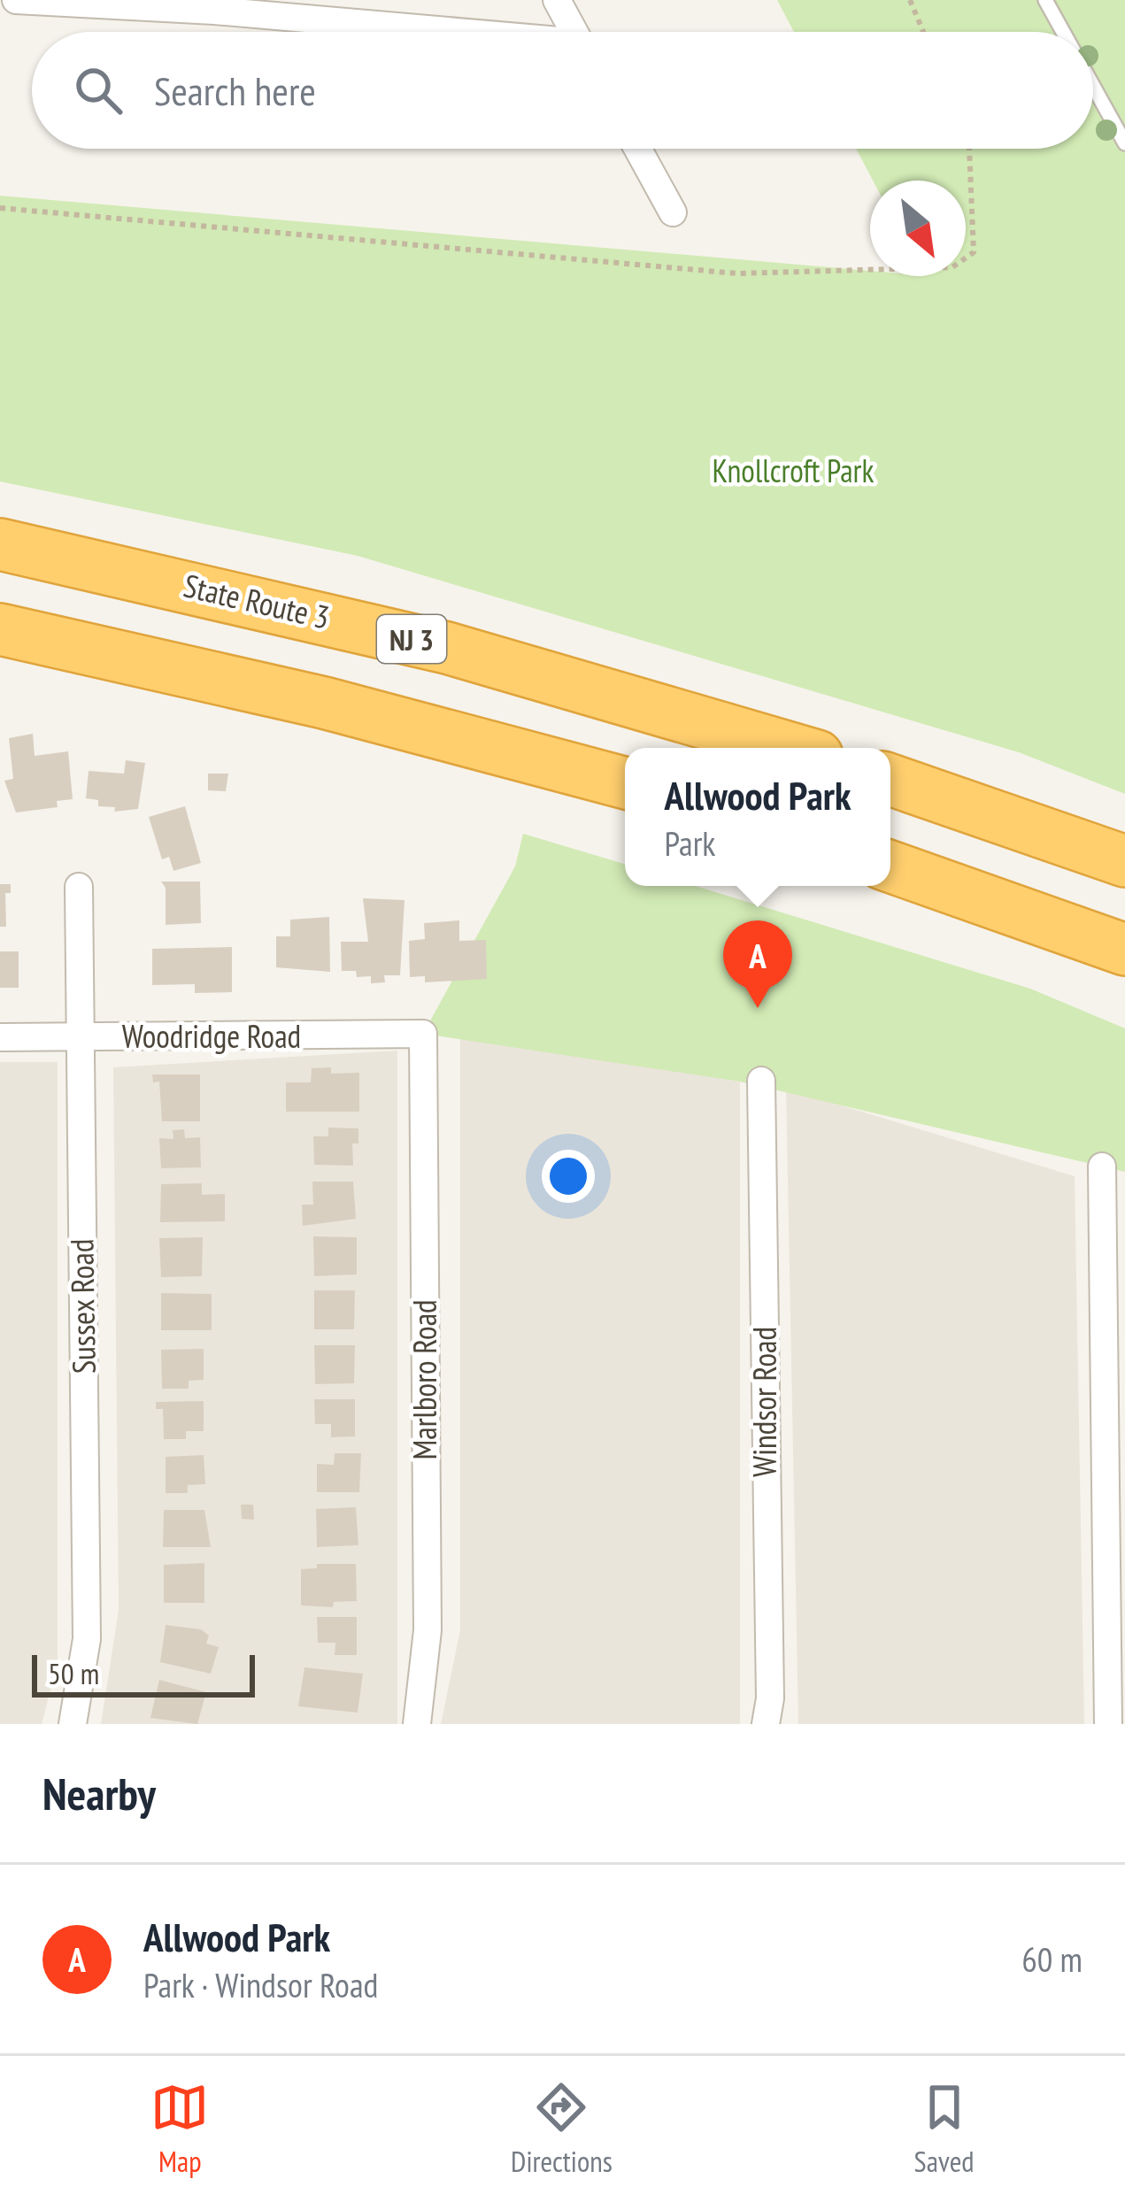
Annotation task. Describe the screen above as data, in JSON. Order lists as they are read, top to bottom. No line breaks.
{"streets":{"highway":["State Route 3","NJ 3"],"street":["Woodridge Road","Sussex Road","Marlboro Road","Windsor Road"]},"crossings":[["Woodridge Road","Sussex Road"],["Woodridge Road","Marlboro Road"]],"parks":["Knollcroft Park"],"scale_bar":"50 m","north":"bottom right","page":{"search":"Search here","popup":["Allwood Park","Park"],"pins":"A","scale":"50 m","heading":"Nearby","list":[{"mark":"A","name":"Allwood Park","note":"Park · Windsor Road","value":"60 m"}],"nav":["Map","Directions","Saved"]}}
